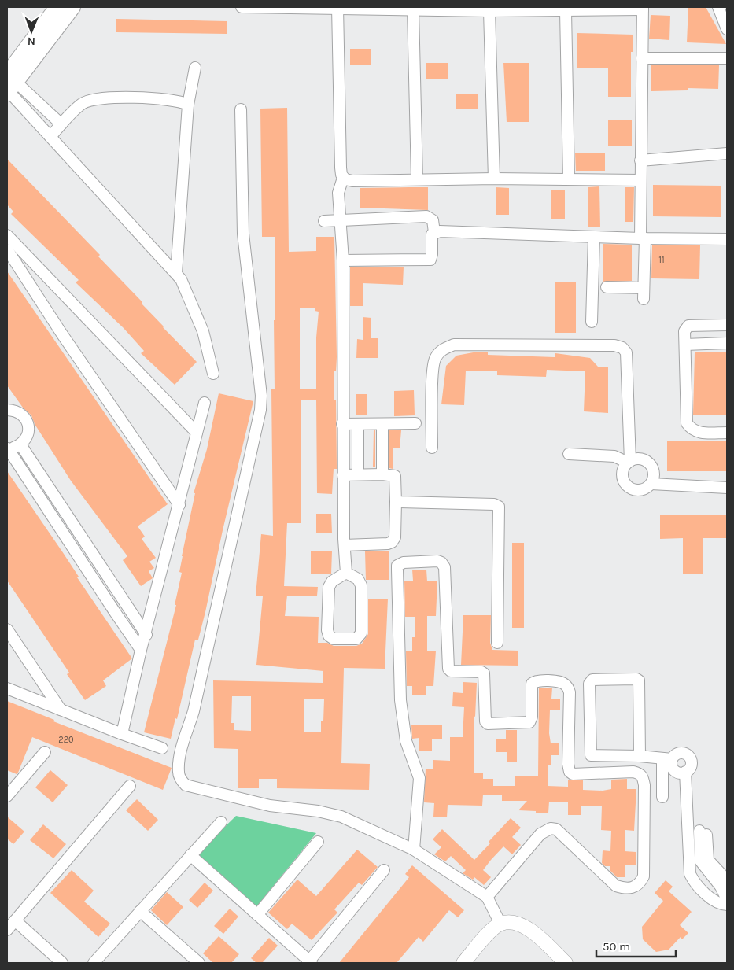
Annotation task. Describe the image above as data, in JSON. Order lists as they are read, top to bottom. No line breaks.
{"house_numbers":["11","220"],"scale_bar":"50 m","north":"bottom"}
